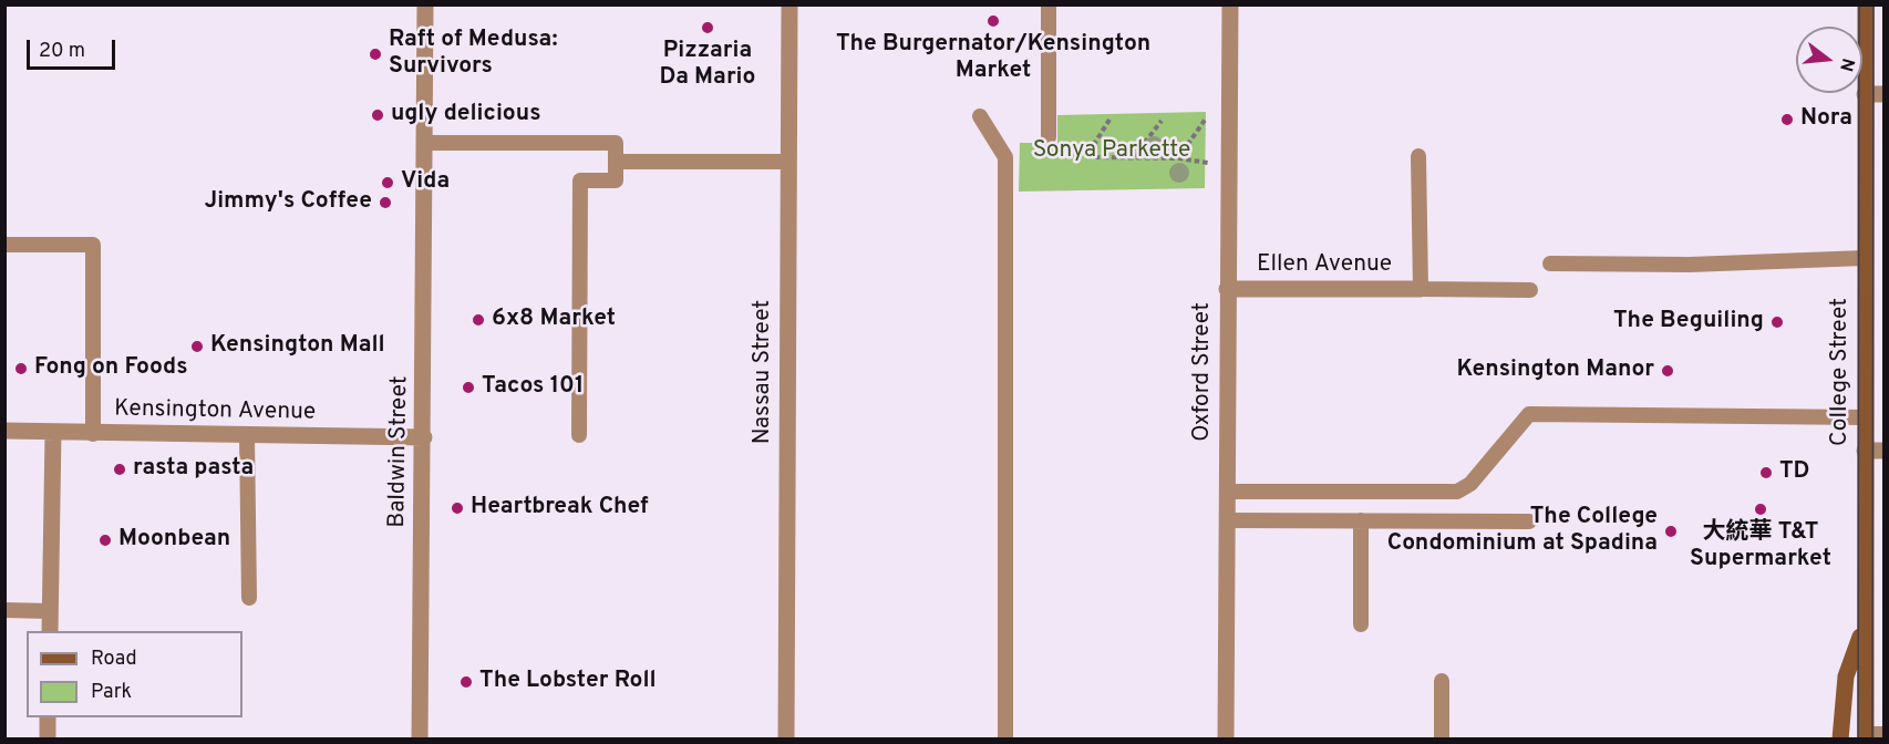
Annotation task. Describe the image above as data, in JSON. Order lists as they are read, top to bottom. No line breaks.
{"streets":{"main road":["College Street"],"street":["Ellen Avenue","Nassau Street","Oxford Street","Kensington Avenue","Baldwin Street"]},"crossings":[["Ellen Avenue","Oxford Street"],["Kensington Avenue","Baldwin Street"]],"parks":["Sonya Parkette"],"places":["The Burgernator/Kensington Market","Pizzaria Da Mario","Raft of Medusa: Survivors","ugly delicious","Nora","Vida","Jimmy's Coffee","6x8 Market","The Beguiling","Kensington Mall","Fong on Foods","Kensington Manor","Tacos 101","rasta pasta","TD","Heartbreak Chef","大統華 T&T Supermarket","The College Condominium at Spadina","Moonbean","The Lobster Roll"],"legend":["Road","Park"],"scale_bar":"20 m","north":"right"}
